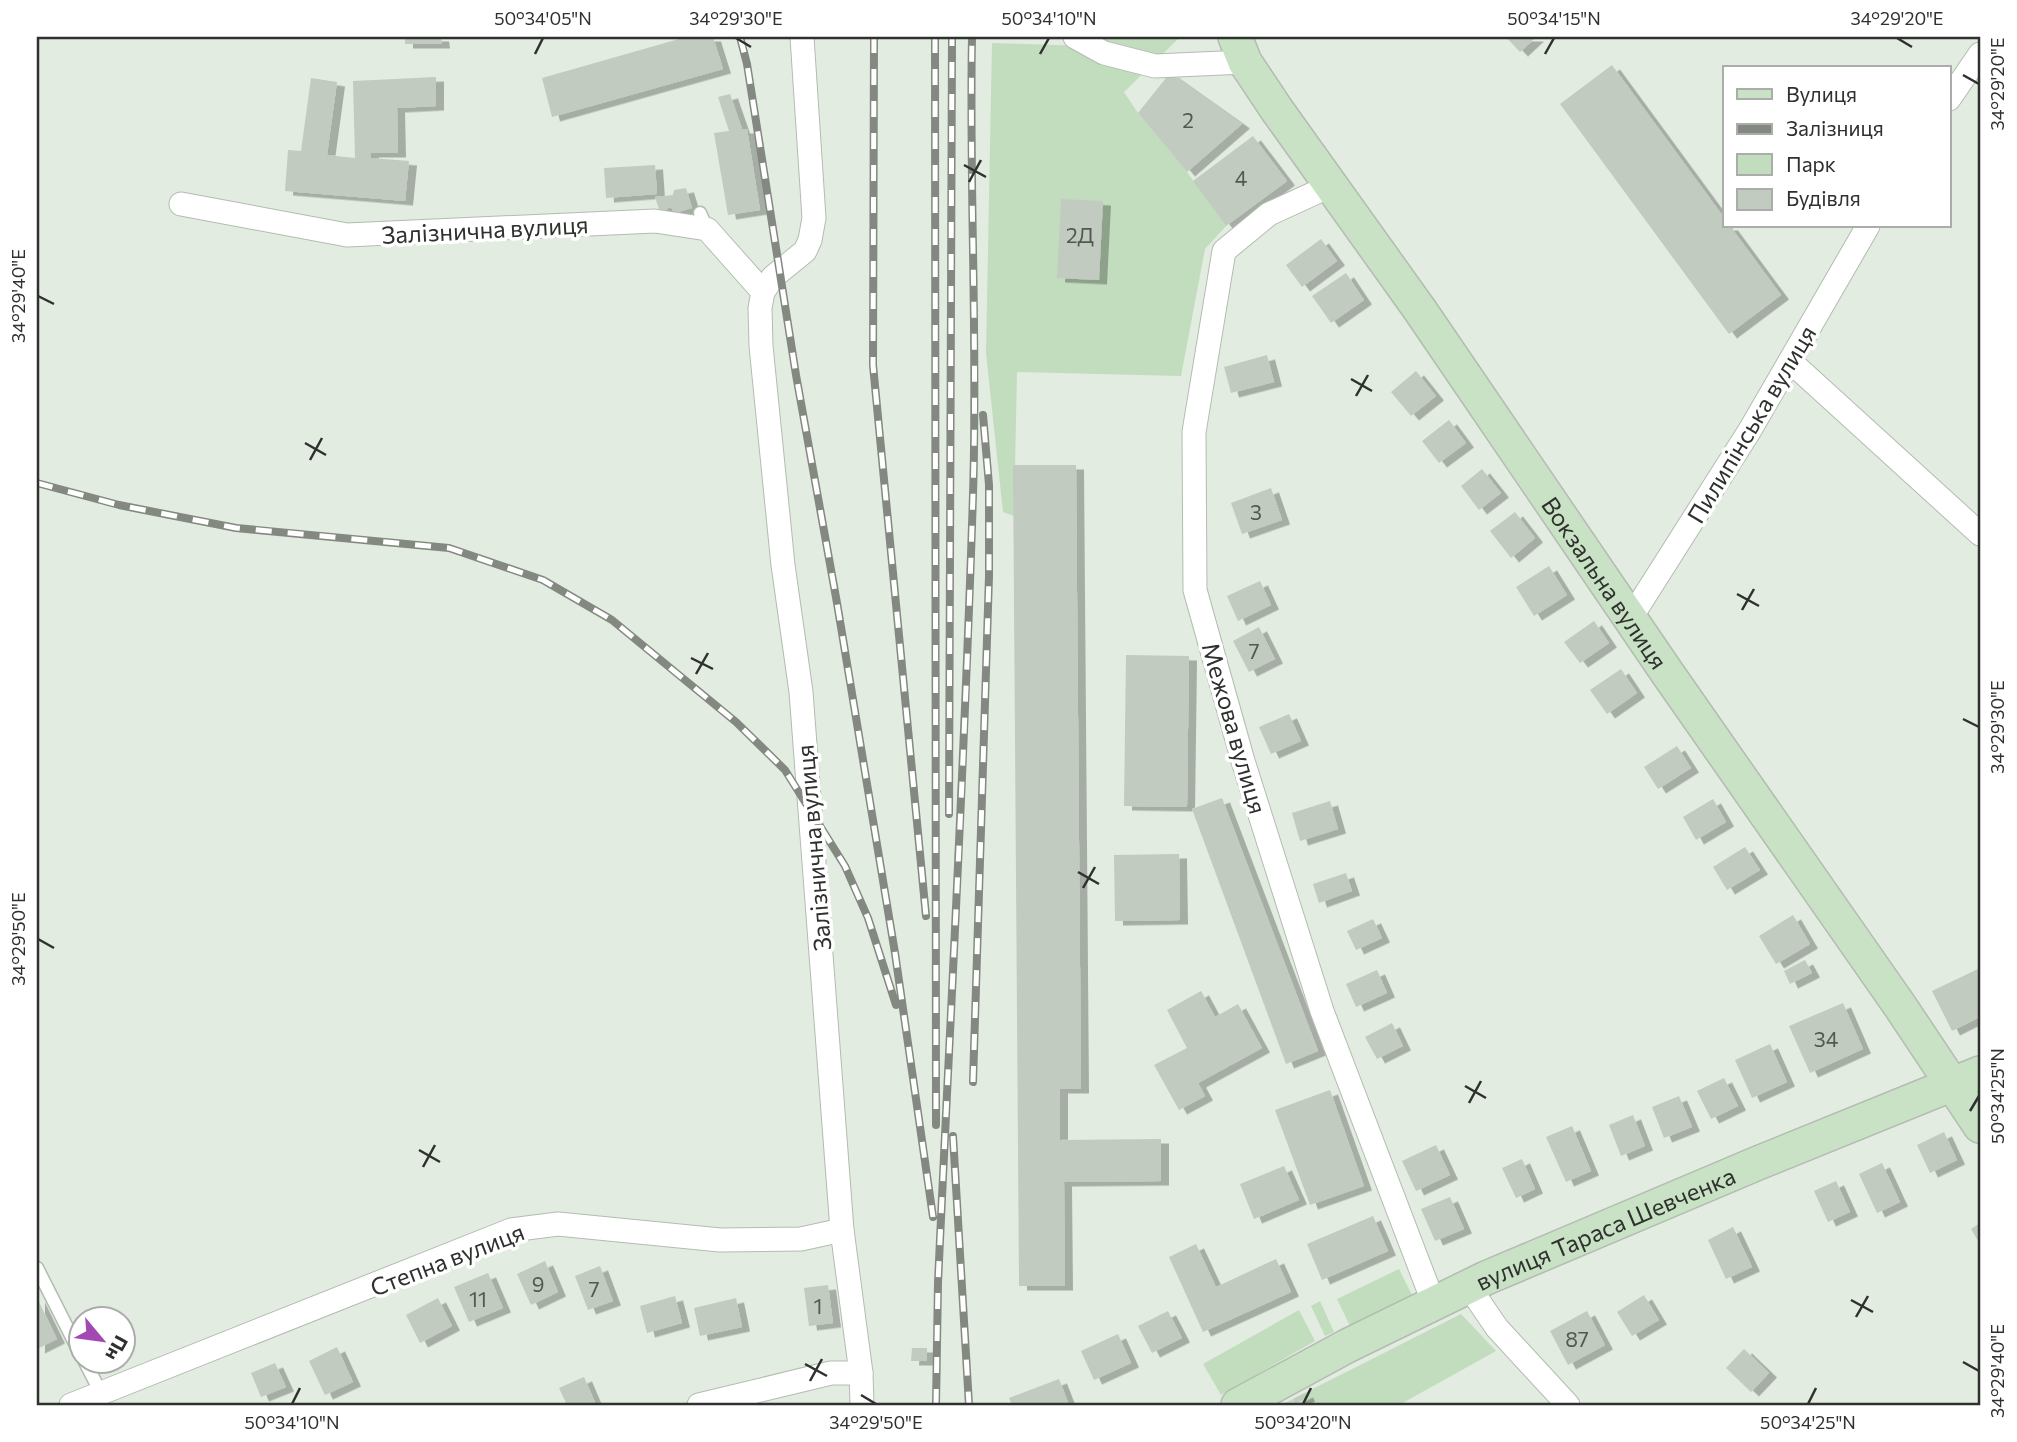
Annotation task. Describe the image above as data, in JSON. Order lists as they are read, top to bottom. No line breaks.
{"streets":{"main road":["Вокзальна вулиця","вулиця Тараса Шевченка"],"street":["Залізнична вулиця","Пилипінська вулиця","Межова вулиця","Степна вулиця"]},"crossings":[["Залізнична вулиця","Степна вулиця"],["Пилипінська вулиця","Вокзальна вулиця"],["Вокзальна вулиця","Межова вулиця"],["Вокзальна вулиця","вулиця Тараса Шевченка"],["Межова вулиця","вулиця Тараса Шевченка"]],"house_numbers":["2","4","2Д","3","7","34","9","7","11","1","87"],"legend":["Вулиця","Залізниця","Парк","Будівля"],"north":"bottom right","coordinates":["50°34'05\"N","34°29'30\"E","50°34'10\"N","50°34'15\"N","34°29'20\"E","34°29'40\"E","34°29'50\"E","50°34'25\"N","50°34'20\"N"]}
